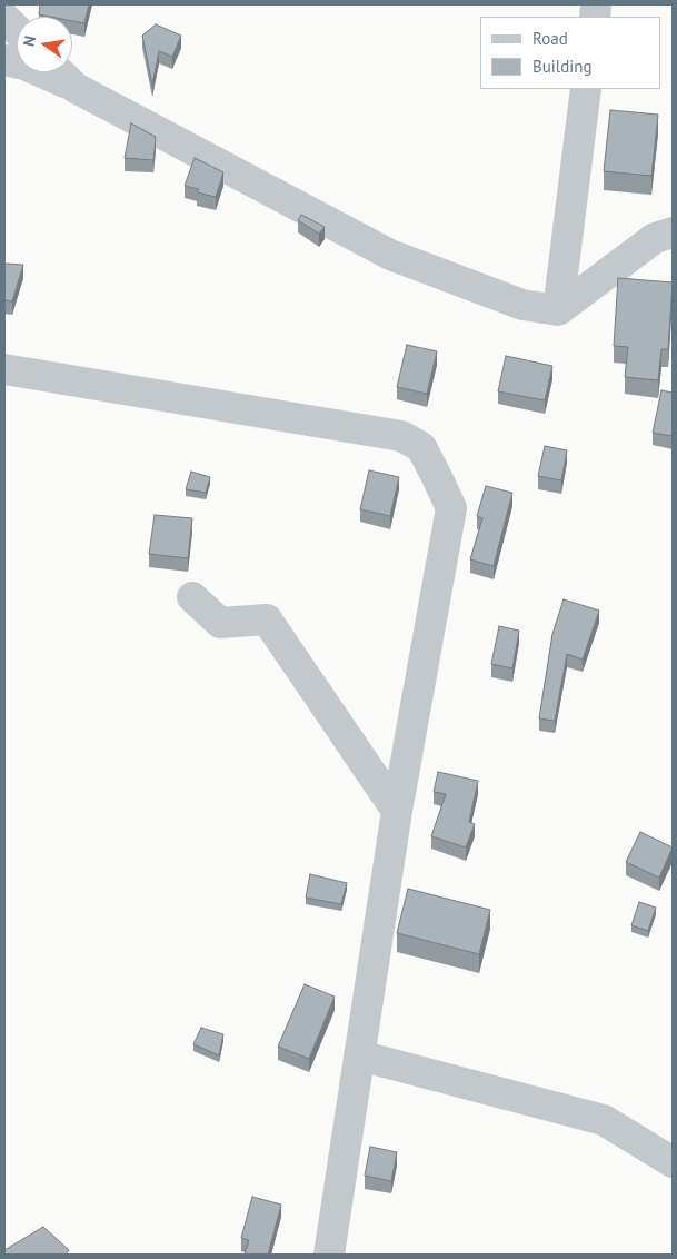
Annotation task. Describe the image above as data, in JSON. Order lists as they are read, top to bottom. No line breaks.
{"legend":["Road","Building"],"north":"left"}
